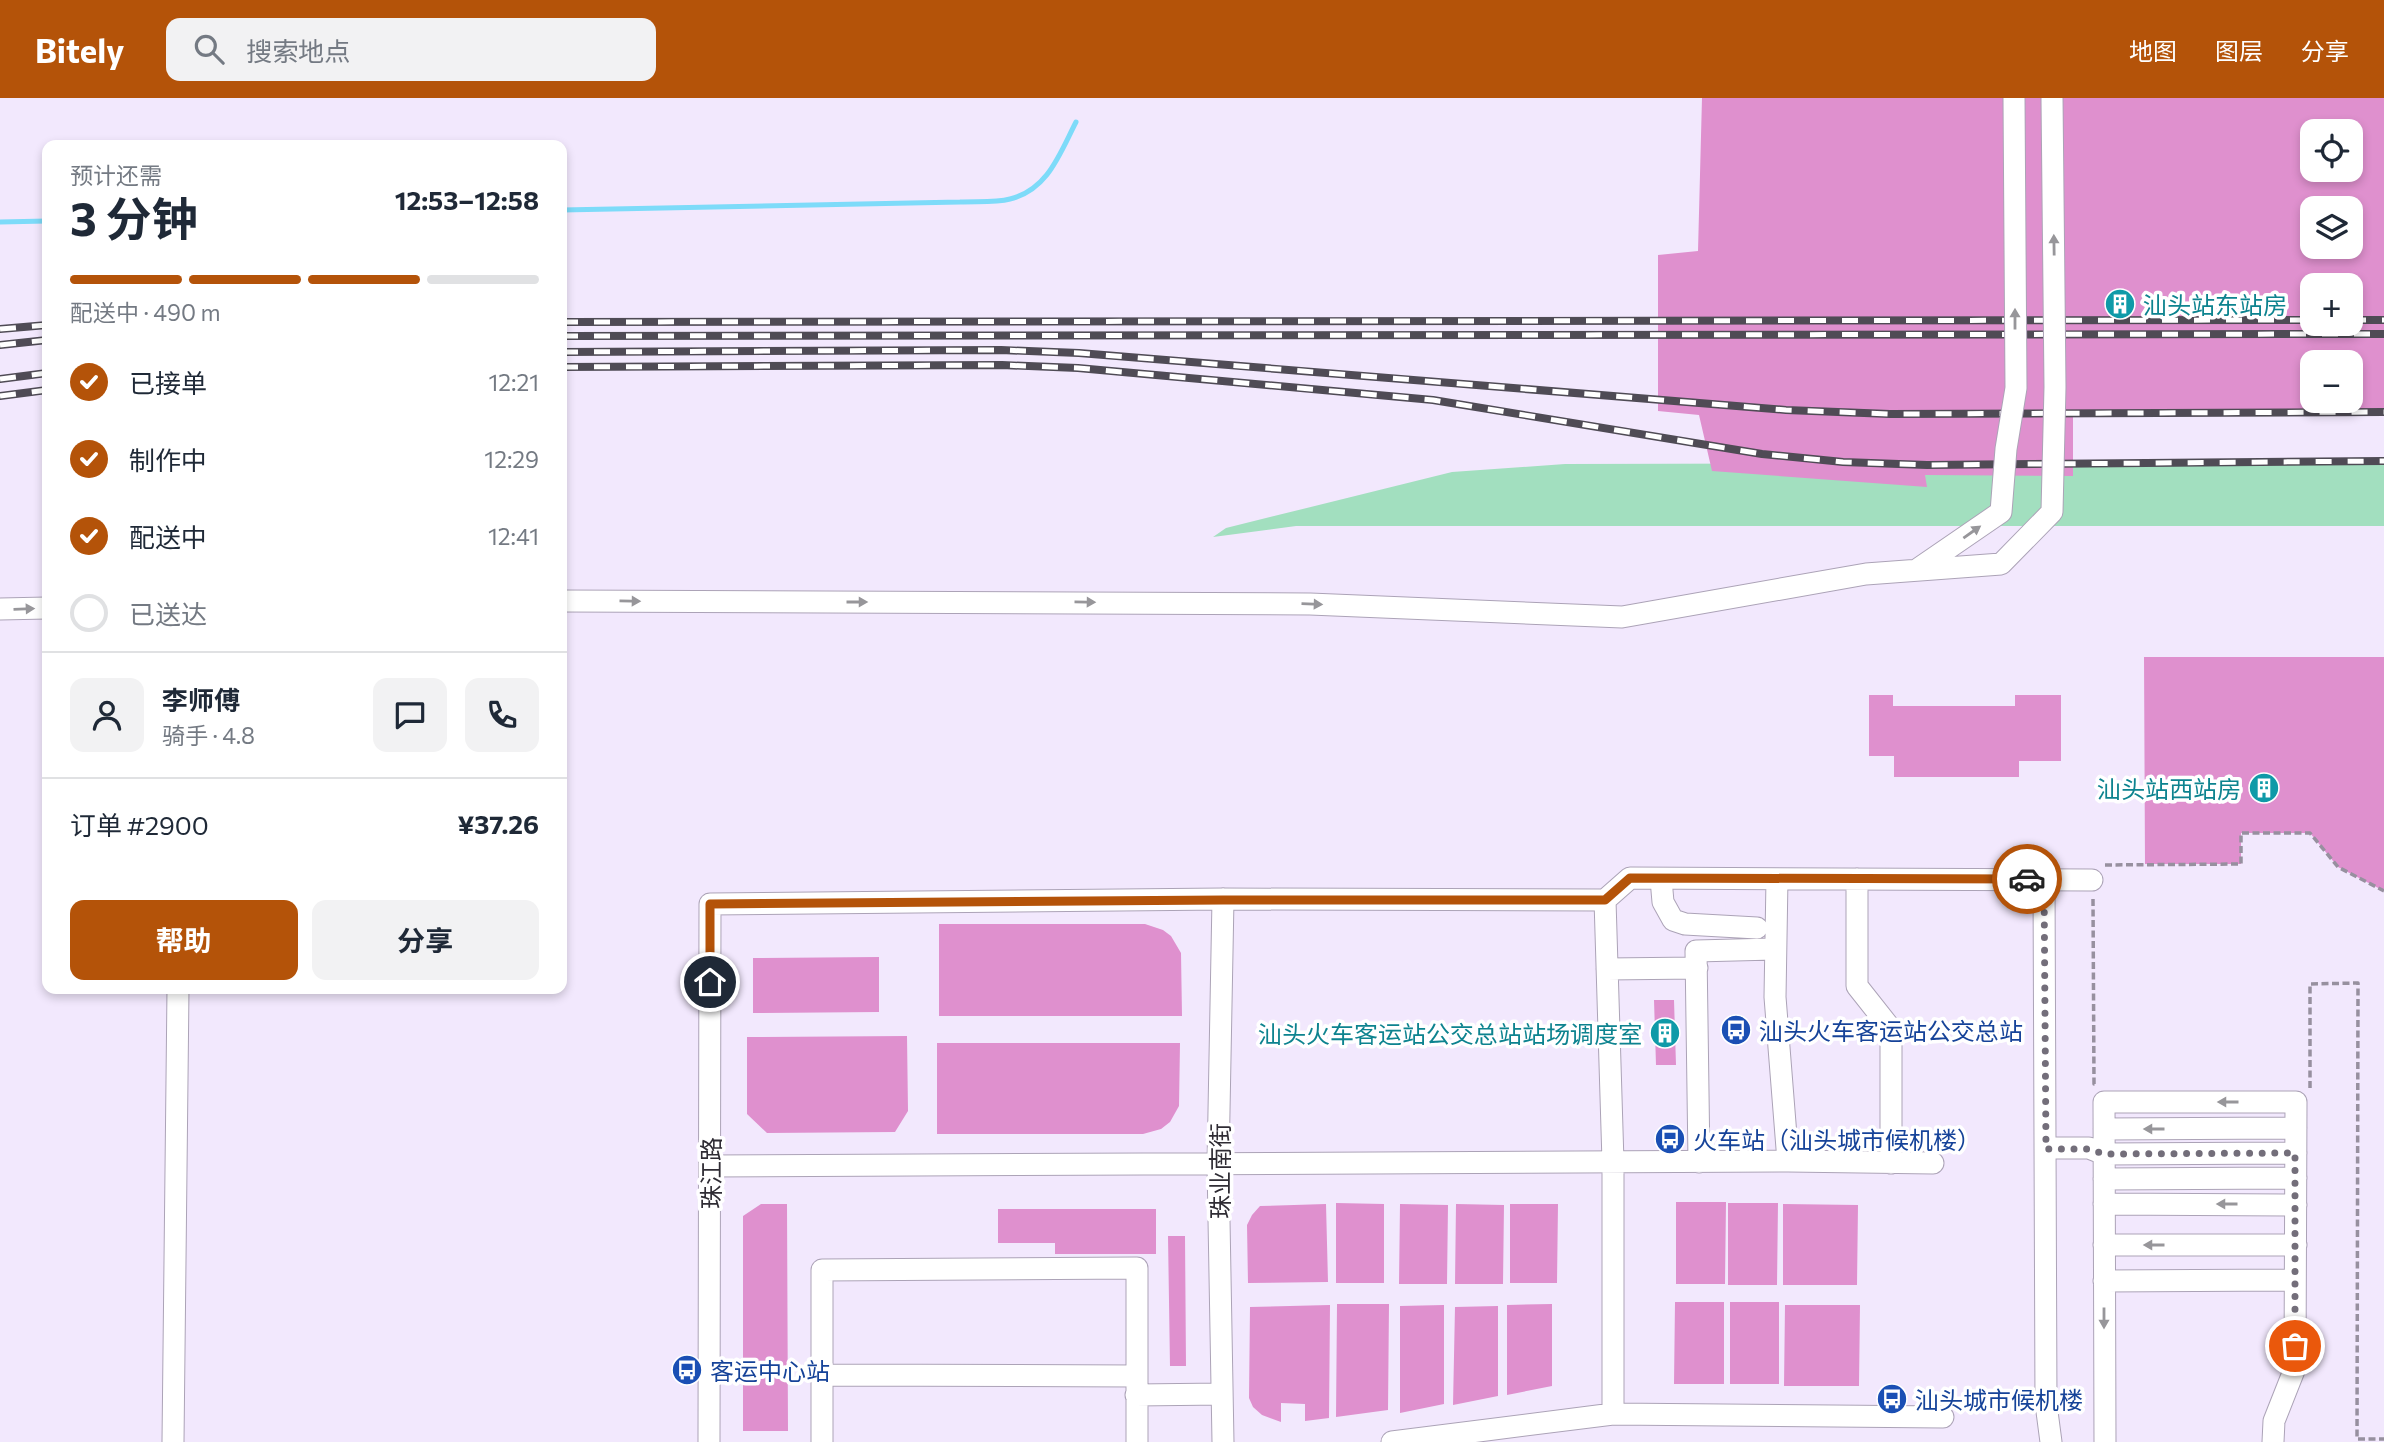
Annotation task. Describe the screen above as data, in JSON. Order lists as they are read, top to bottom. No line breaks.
{"streets":{"street":["珠业南街","珠江路"]},"crossings":[["珠业南街","珠江路"]],"places":{"building":["汕头站东站房","汕头站西站房","汕头火车客运站公交总站站场调度室"],"bus stop":["汕头火车客运站公交总站","火车站（汕头城市候机楼）","客运中心站","汕头城市候机楼"]},"page":{"header":"Bitely","search":"搜索地点","nav":["地图","图层","分享"],"map_buttons":["+","−"],"heading":["3 分钟","预计还需","12:53–12:58"],"panel":["李师傅","骑手 · 4.8","订单 #2900","¥37.26"],"bar":"配送中 · 490 m","list":[["已接单","12:21"],["制作中","12:29"],["配送中","12:41"],"已送达"],"buttons":["帮助","分享"]}}
